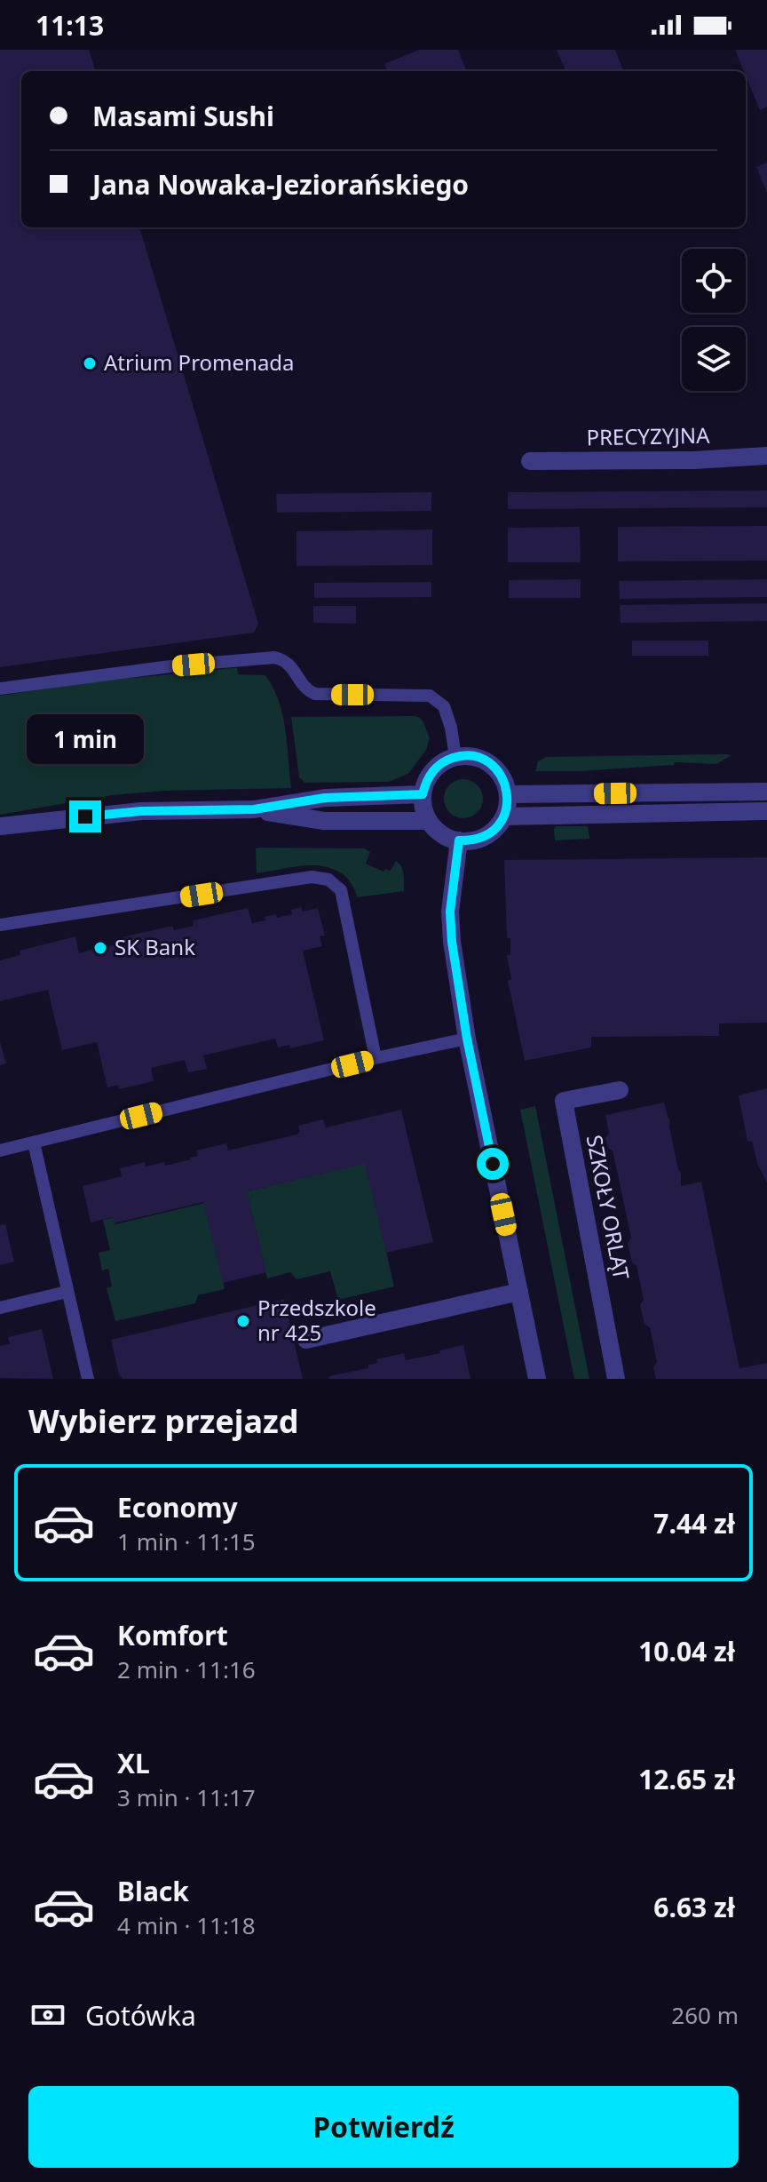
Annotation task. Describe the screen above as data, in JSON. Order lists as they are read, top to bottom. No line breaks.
{"streets":{"street":["PRECYZYJNA","SZKOŁY ORLĄT"]},"places":["Atrium Promenada","SK Bank","Przedszkole nr 425"],"page":{"status":"11:13","banner":["Masami Sushi","Jana Nowaka-Jeziorańskiego"],"bubble":"1 min","heading":"Wybierz przejazd","list":[{"name":"Economy","note":"1 min · 11:15","value":"7.44 zł"},{"name":"Komfort","note":"2 min · 11:16","value":"10.04 zł"},{"name":"XL","note":"3 min · 11:17","value":"12.65 zł"},{"name":"Black","note":"4 min · 11:18","value":"6.63 zł"}],"pay":["Gotówka","260 m"],"buttons":"Potwierdź"}}
